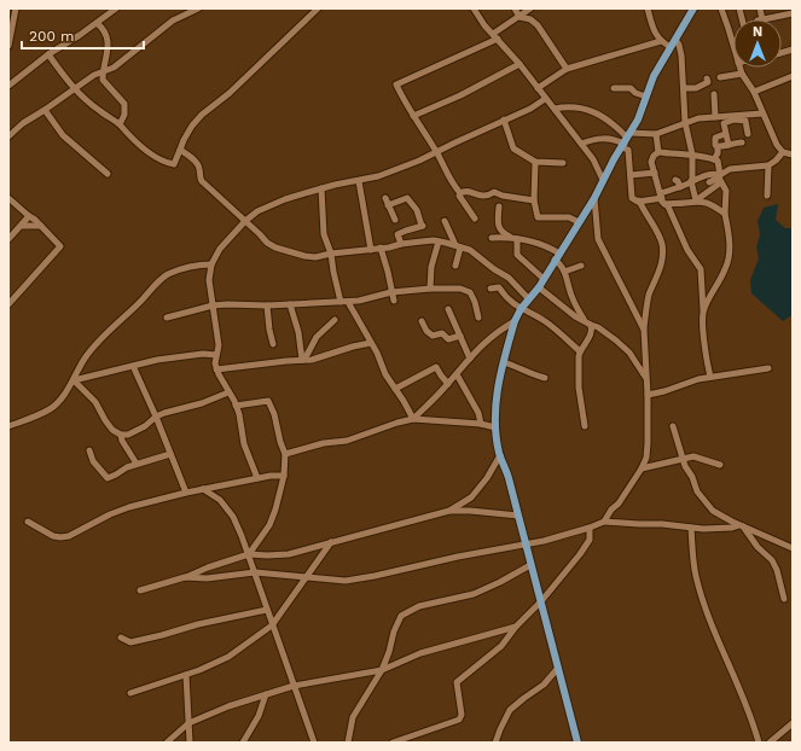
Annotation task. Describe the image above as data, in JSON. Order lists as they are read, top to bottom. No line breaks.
{"scale_bar":"200 m","north":"top"}
